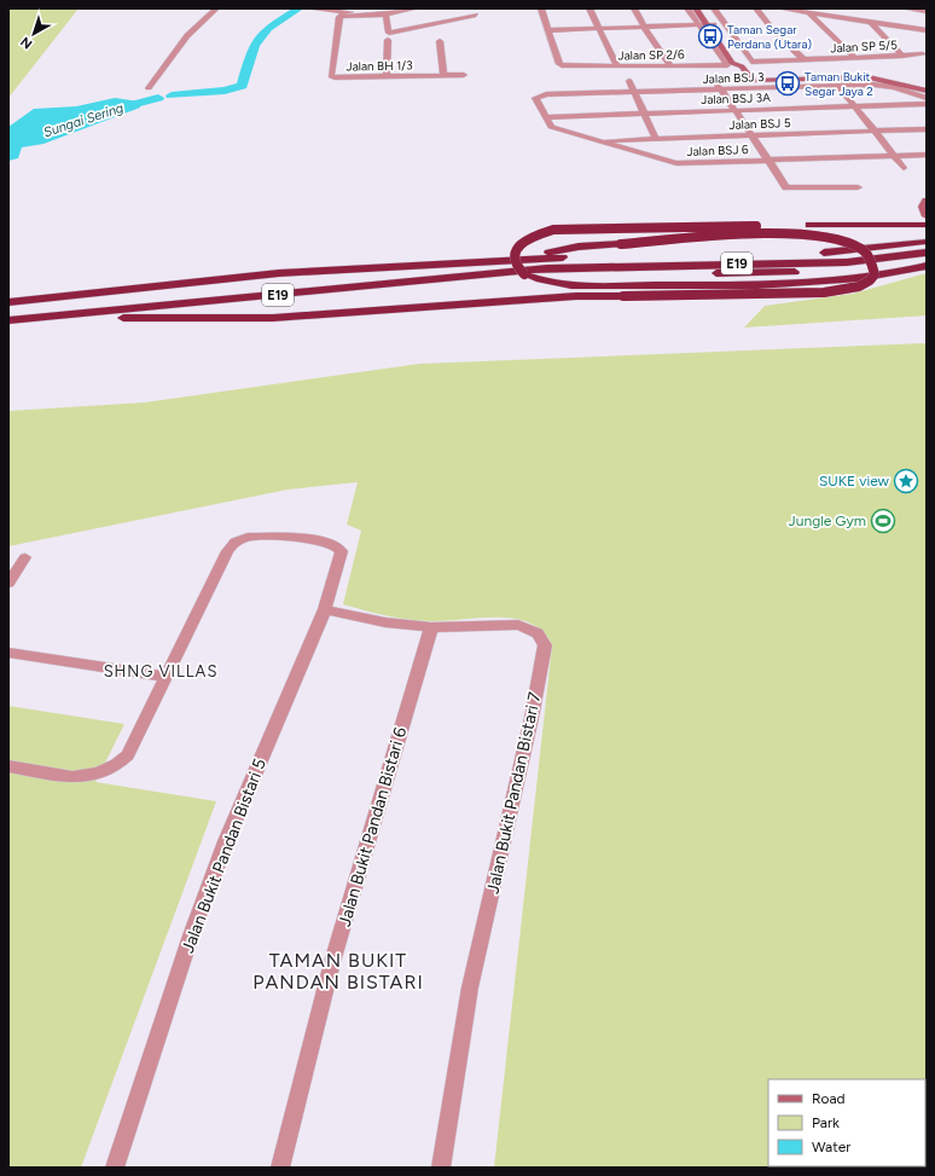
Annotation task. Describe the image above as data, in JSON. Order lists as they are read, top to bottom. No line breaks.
{"streets":{"highway":["E19"],"street":["Jalan SP 5/5","Jalan SP 2/6","Jalan BH 1/3","Jalan BSJ 3","Jalan BSJ 3A","Jalan BSJ 5","Jalan BSJ 6","Jalan Bukit Pandan Bistari 7","Jalan Bukit Pandan Bistari 6","Jalan Bukit Pandan Bistari 5"]},"crossings":[["Jalan BSJ 3","Jalan BSJ 3A"],["Jalan BSJ 3","Jalan BSJ 6"],["Jalan BSJ 3A","Jalan BSJ 6"],["Jalan BSJ 5","Jalan BSJ 6"],["Jalan Bukit Pandan Bistari 7","Jalan Bukit Pandan Bistari 6"],["Jalan Bukit Pandan Bistari 7","Jalan Bukit Pandan Bistari 5"]],"districts":["SHNG VILLAS","TAMAN BUKIT PANDAN BISTARI"],"water":["Sungai Sering"],"places":{"bus stop":["Taman Segar Perdana (Utara)","Taman Bukit Segar Jaya 2"],"place":["SUKE view"],"sports":["Jungle Gym"]},"legend":["Road","Park","Water"],"north":"bottom left"}
